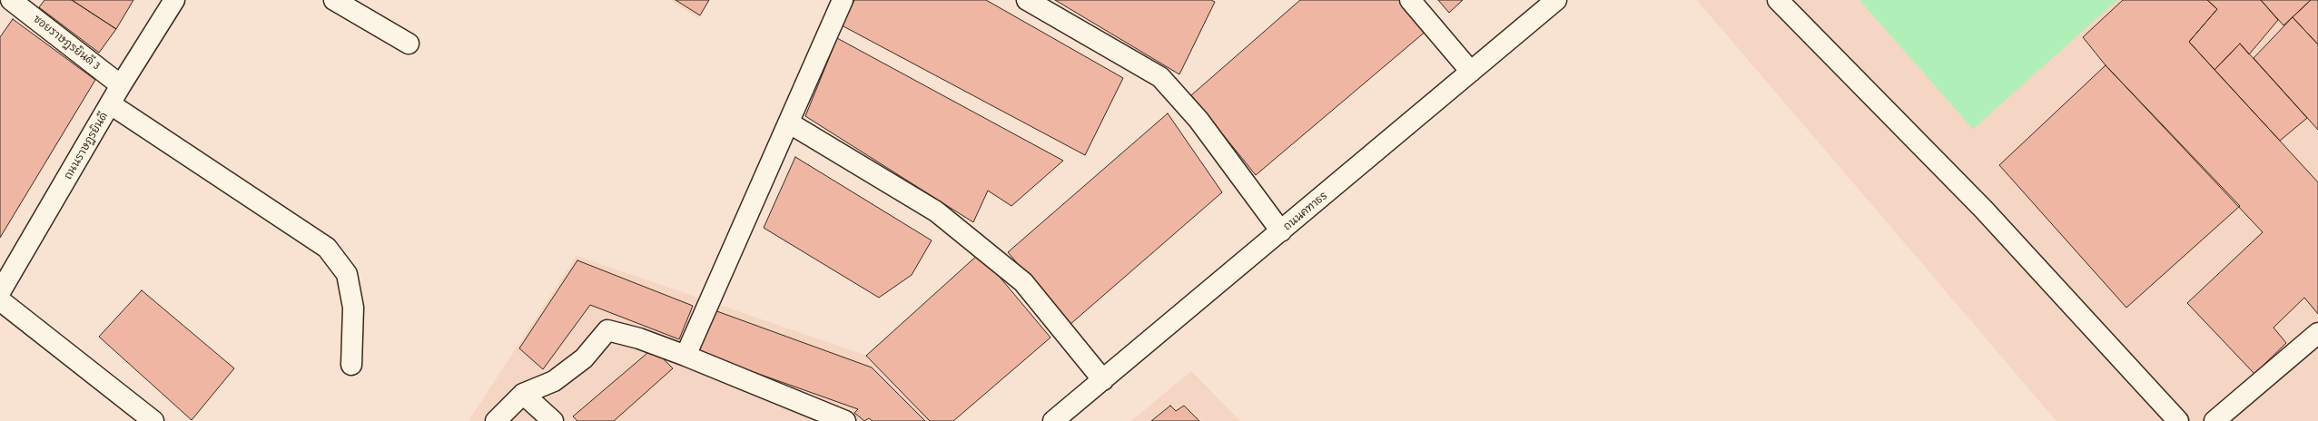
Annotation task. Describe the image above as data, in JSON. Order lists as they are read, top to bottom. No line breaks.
{"streets":{"street":["ซอยราษฎรยินดี 3","ถนนราษฎรยินดี","ถนนคฑาธร"]},"crossings":[["ซอยราษฎรยินดี 3","ถนนราษฎรยินดี"]]}
